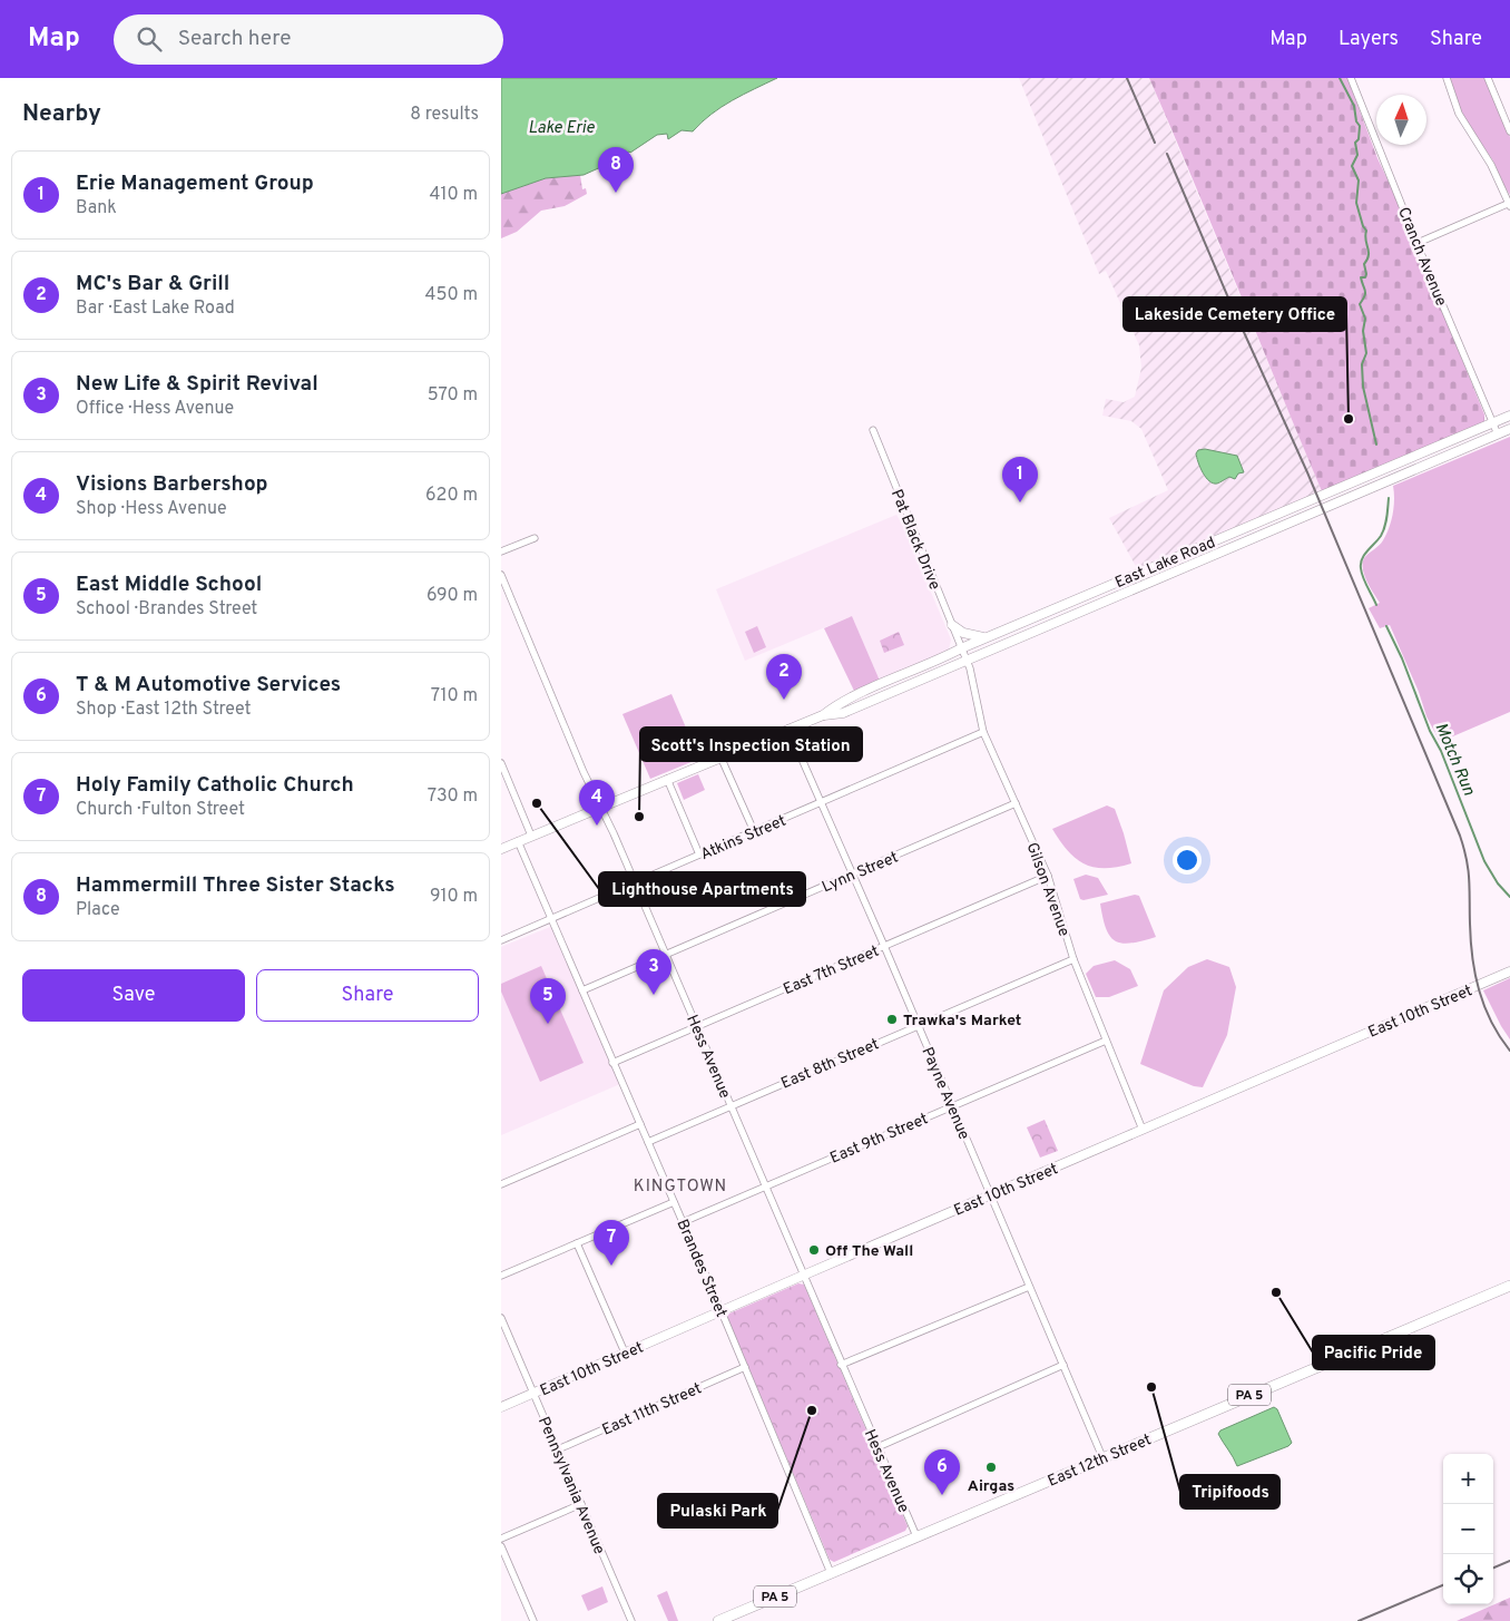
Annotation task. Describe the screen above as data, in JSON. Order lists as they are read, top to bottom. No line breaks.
{"streets":{"main road":["East Lake Road","East 10th Street","PA 5","East 12th Street"],"street":["Cranch Avenue","Pat Black Drive","Atkins Street","Lynn Street","Gilson Avenue","East 7th Street","Hess Avenue","East 8th Street","Payne Avenue","East 9th Street","Brandes Street","East 11th Street","Pennsylvania Avenue"]},"crossings":[["Cranch Avenue","East Lake Road"],["Pat Black Drive","East Lake Road"],["Pat Black Drive","Gilson Avenue"],["East Lake Road","Gilson Avenue"],["East Lake Road","Hess Avenue"],["East Lake Road","Payne Avenue"],["East Lake Road","Brandes Street"],["Atkins Street","Gilson Avenue"],["Atkins Street","Hess Avenue"],["Atkins Street","Payne Avenue"],["Atkins Street","Brandes Street"],["Lynn Street","Gilson Avenue"],["Lynn Street","Hess Avenue"],["Lynn Street","Payne Avenue"],["Lynn Street","Brandes Street"],["Gilson Avenue","East 7th Street"],["Gilson Avenue","East 10th Street"],["Gilson Avenue","East 8th Street"],["Gilson Avenue","East 9th Street"],["East 7th Street","Hess Avenue"],["East 7th Street","Payne Avenue"],["East 7th Street","Brandes Street"],["East 10th Street","Hess Avenue"],["East 10th Street","Payne Avenue"],["East 10th Street","Brandes Street"],["East 10th Street","Pennsylvania Avenue"],["Hess Avenue","East 8th Street"],["Hess Avenue","East 9th Street"],["Hess Avenue","East 12th Street"],["East 8th Street","Payne Avenue"],["East 8th Street","Brandes Street"],["Payne Avenue","East 9th Street"],["Payne Avenue","East 12th Street"],["East 9th Street","Brandes Street"],["Brandes Street","East 11th Street"],["Brandes Street","East 12th Street"],["East 11th Street","Pennsylvania Avenue"]],"districts":["KINGTOWN"],"water":["Lake Erie","Motch Run"],"places":["Lakeside Cemetery Office","Lighthouse Apartments","Scott's Inspection Station","Trawka's Market","Off The Wall","Pacific Pride","Tripifoods","Pulaski Park","Airgas"],"north":"top","page":{"header":"Map","search":"Search here","nav":["Map","Layers","Share"],"heading":["Nearby","8 results"],"pins":["8","1","2","4","3","5","7","6"],"list":[{"mark":"1","name":"Erie Management Group","note":"Bank","value":"410 m"},{"mark":"2","name":"MC's Bar & Grill","note":"Bar · East Lake Road","value":"450 m"},{"mark":"3","name":"New Life & Spirit Revival","note":"Office · Hess Avenue","value":"570 m"},{"mark":"4","name":"Visions Barbershop","note":"Shop · Hess Avenue","value":"620 m"},{"mark":"5","name":"East Middle School","note":"School · Brandes Street","value":"690 m"},{"mark":"6","name":"T & M Automotive Services","note":"Shop · East 12th Street","value":"710 m"},{"mark":"7","name":"Holy Family Catholic Church","note":"Church · Fulton Street","value":"730 m"},{"mark":"8","name":"Hammermill Three Sister Stacks","note":"Place","value":"910 m"}],"buttons":["Save","Share"],"map_buttons":["+","−"]}}
